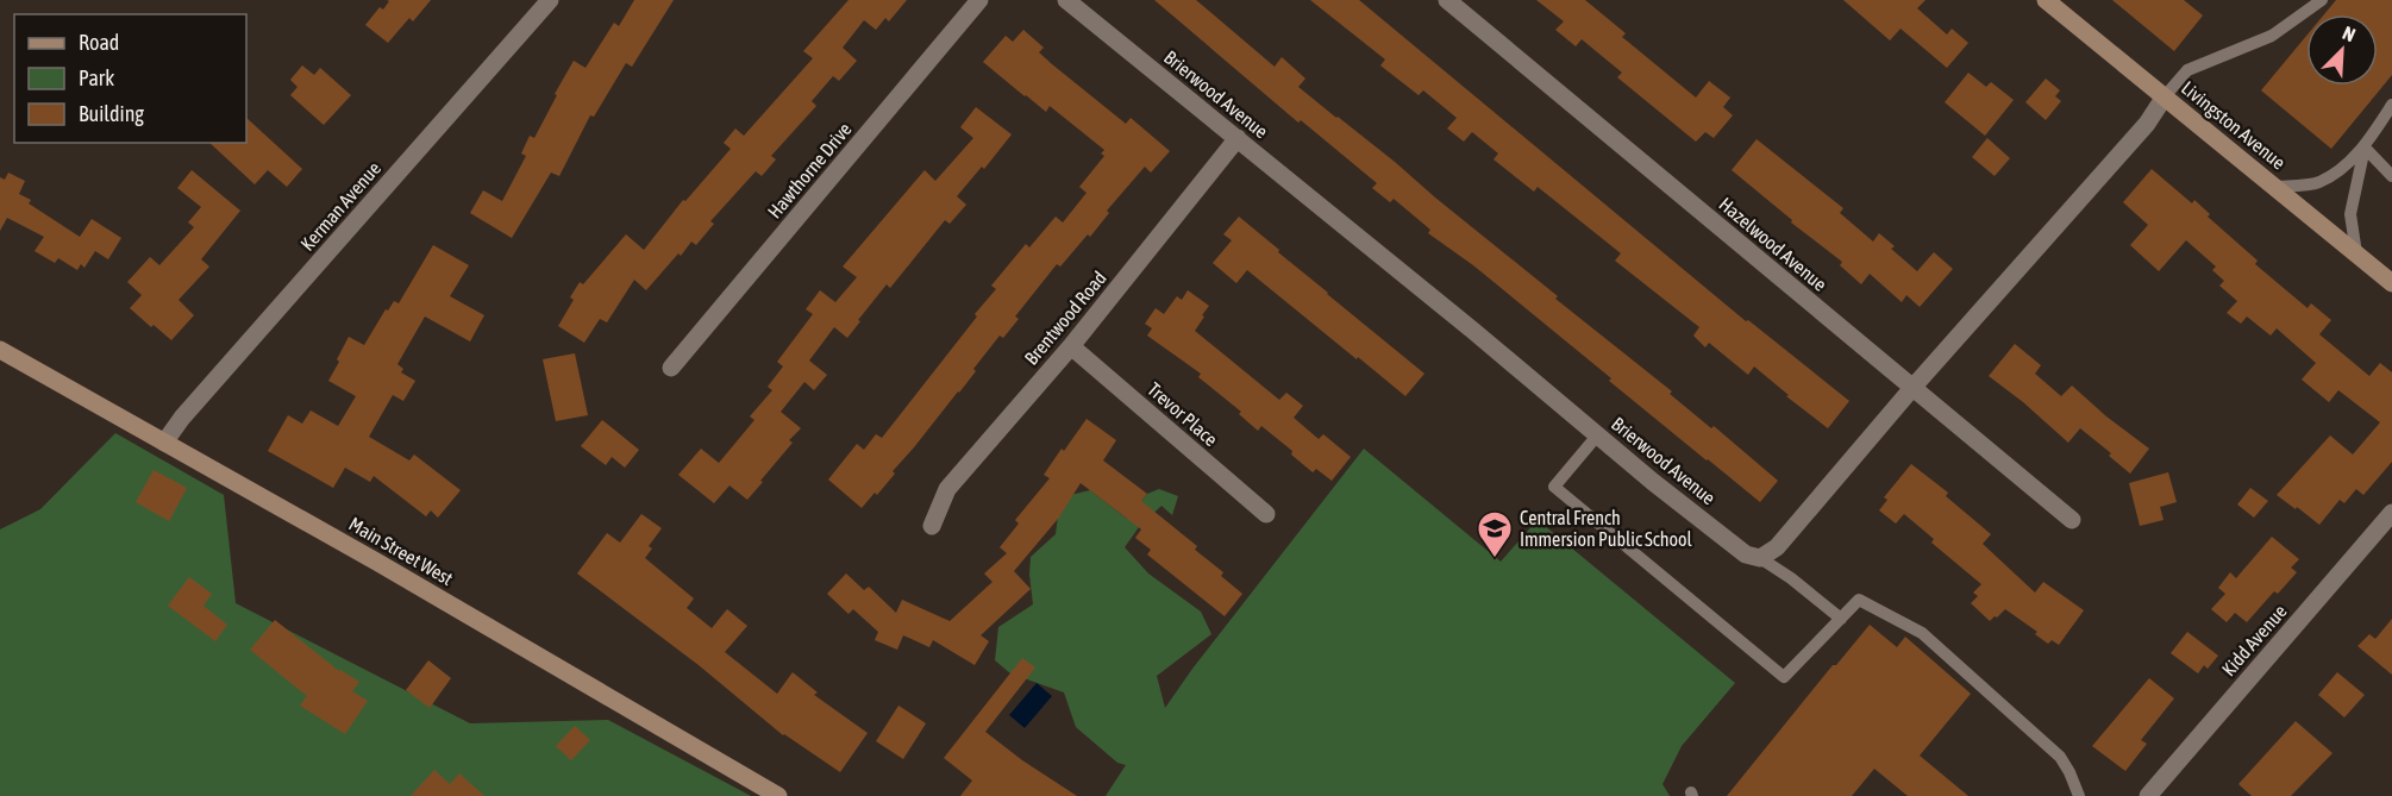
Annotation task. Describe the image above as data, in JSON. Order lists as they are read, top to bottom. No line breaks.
{"streets":{"main road":["Livingston Avenue","Main Street West"],"street":["Brierwood Avenue","Hawthorne Drive","Kerman Avenue","Hazelwood Avenue","Brentwood Road","Trevor Place","Kidd Avenue"]},"crossings":[["Brierwood Avenue","Brentwood Road"],["Kerman Avenue","Main Street West"],["Brentwood Road","Trevor Place"]],"places":{"school or university":["Central French Immersion Public School"]},"legend":["Road","Park","Building"],"north":"top right"}
